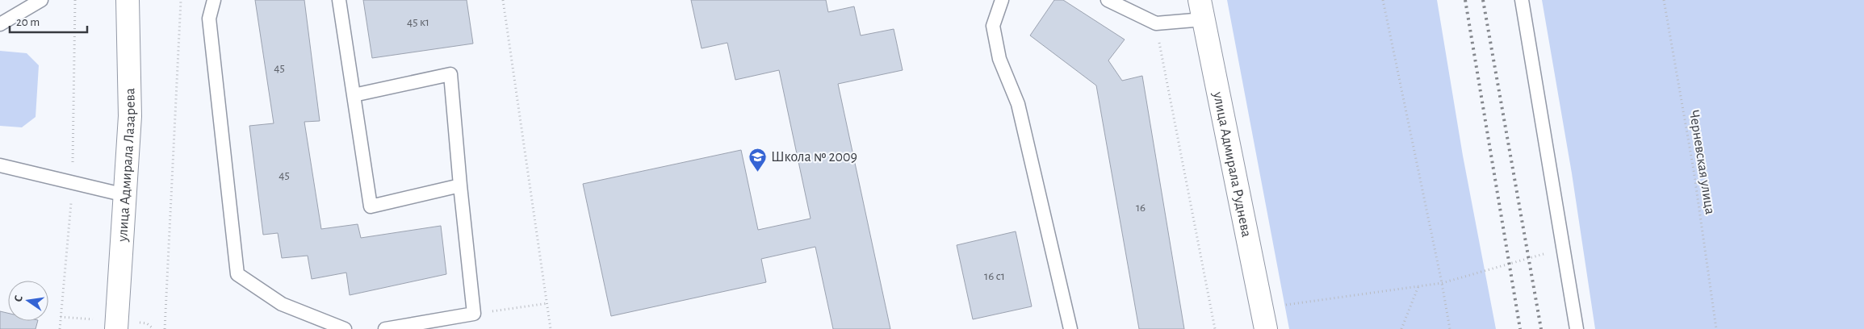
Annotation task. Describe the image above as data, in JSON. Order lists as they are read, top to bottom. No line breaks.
{"streets":{"street":["улица Адмирала Лазарева","улица Адмирала Руднева"],"path":["Черневская улица"]},"places":{"school or university":["Школа № 2009"]},"house_numbers":["45 к1","45","45","16","16 с1"],"scale_bar":"20 m","north":"left"}
